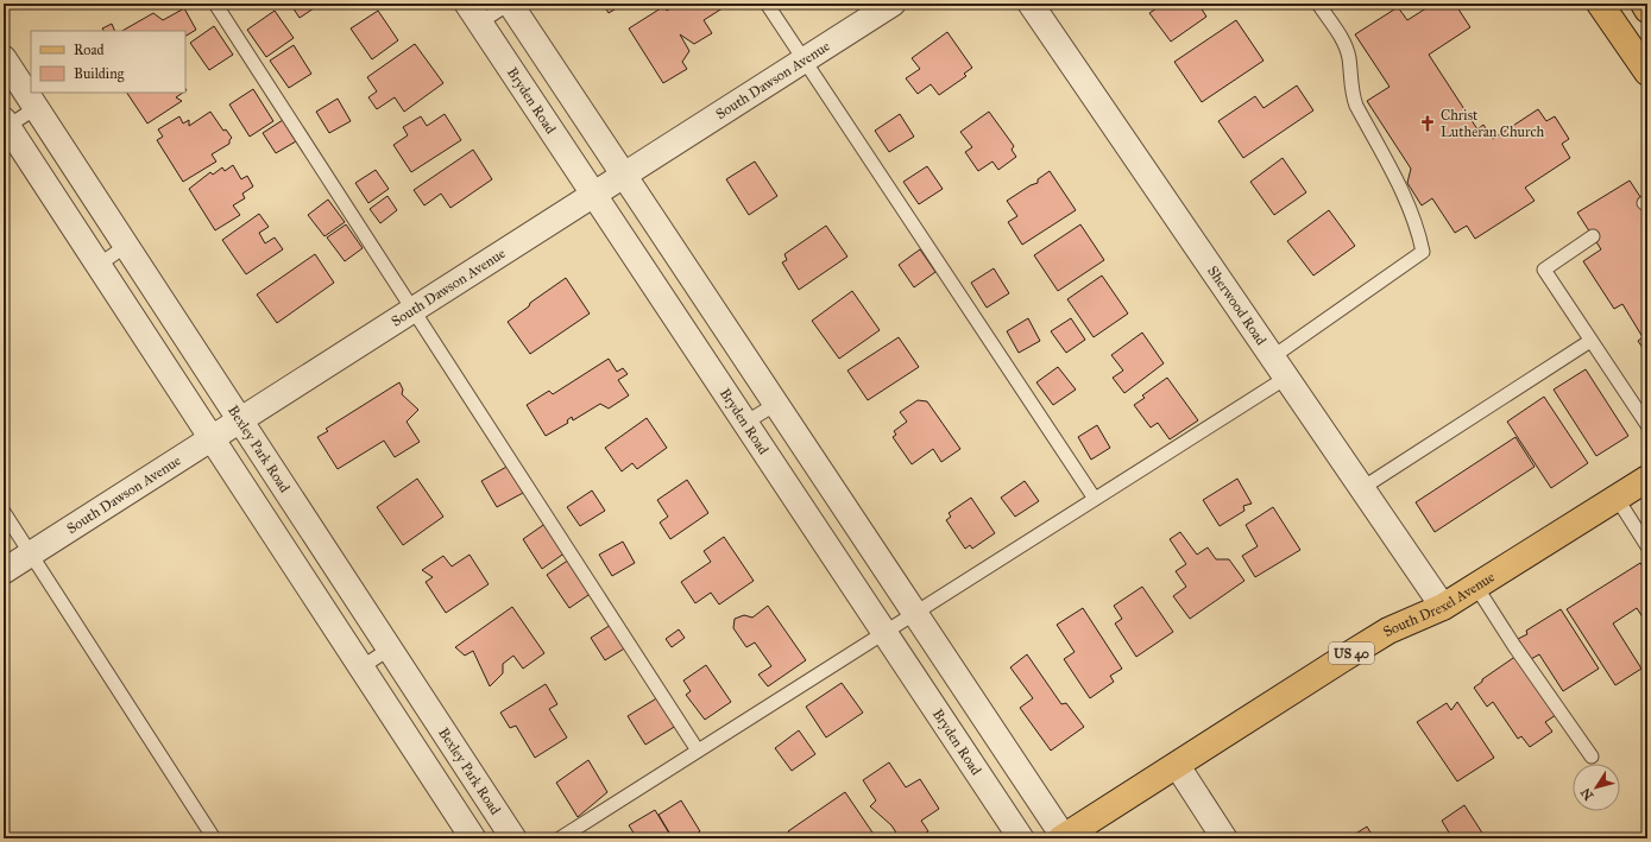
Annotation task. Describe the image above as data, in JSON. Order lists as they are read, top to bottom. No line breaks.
{"streets":{"main road":["South Drexel Avenue","US 40"],"street":["South Dawson Avenue","Bryden Road","Sherwood Road","Bexley Park Road"]},"crossings":[["South Dawson Avenue","Bryden Road"],["South Dawson Avenue","Bexley Park Road"],["Sherwood Road","South Drexel Avenue"]],"places":{"church":["Christ Lutheran Church"]},"legend":["Road","Building"],"north":"bottom left"}
